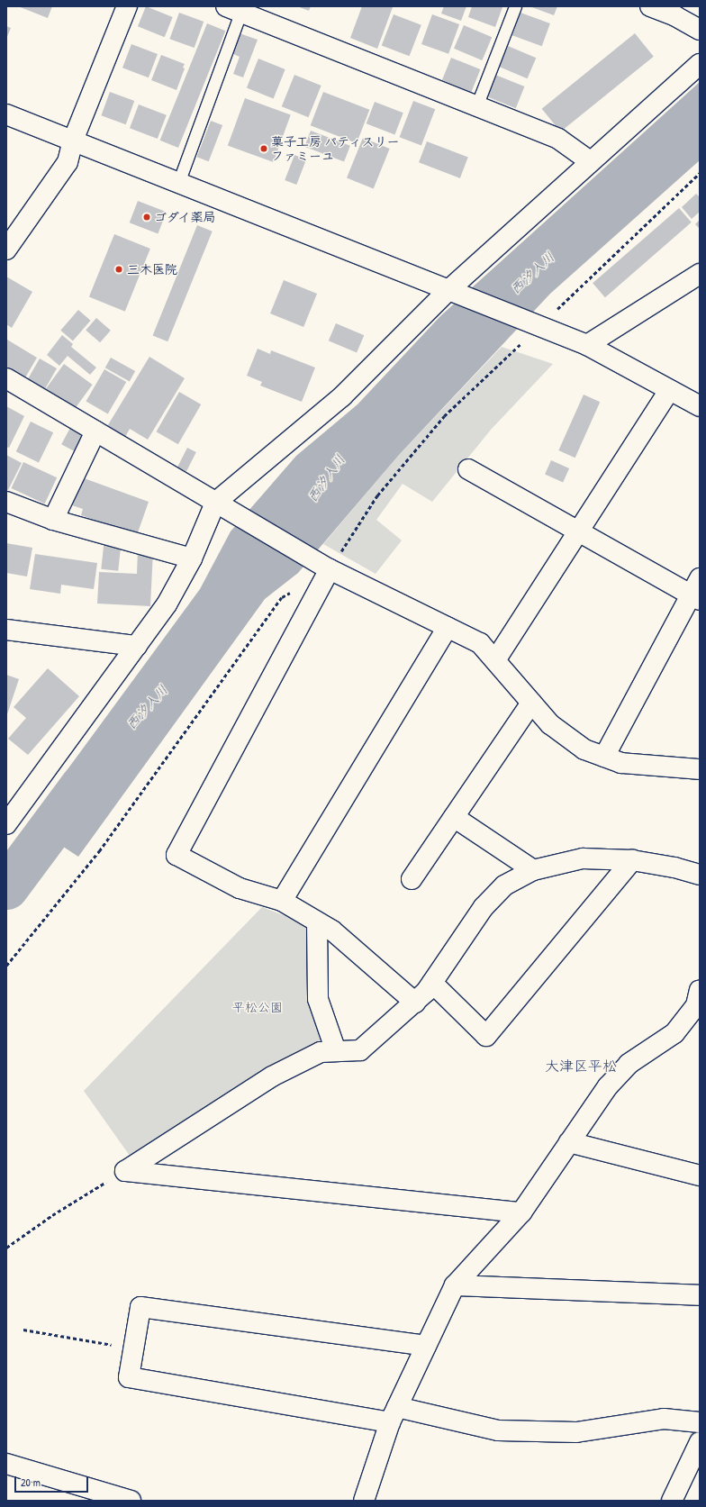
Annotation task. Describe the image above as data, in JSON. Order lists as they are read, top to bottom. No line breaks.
{"districts":["大津区平松"],"water":["西汐入川"],"parks":["平松公園"],"places":["菓子工房 パティスリー ファミーユ","ゴダイ薬局","三木医院"],"scale_bar":"20 m"}
